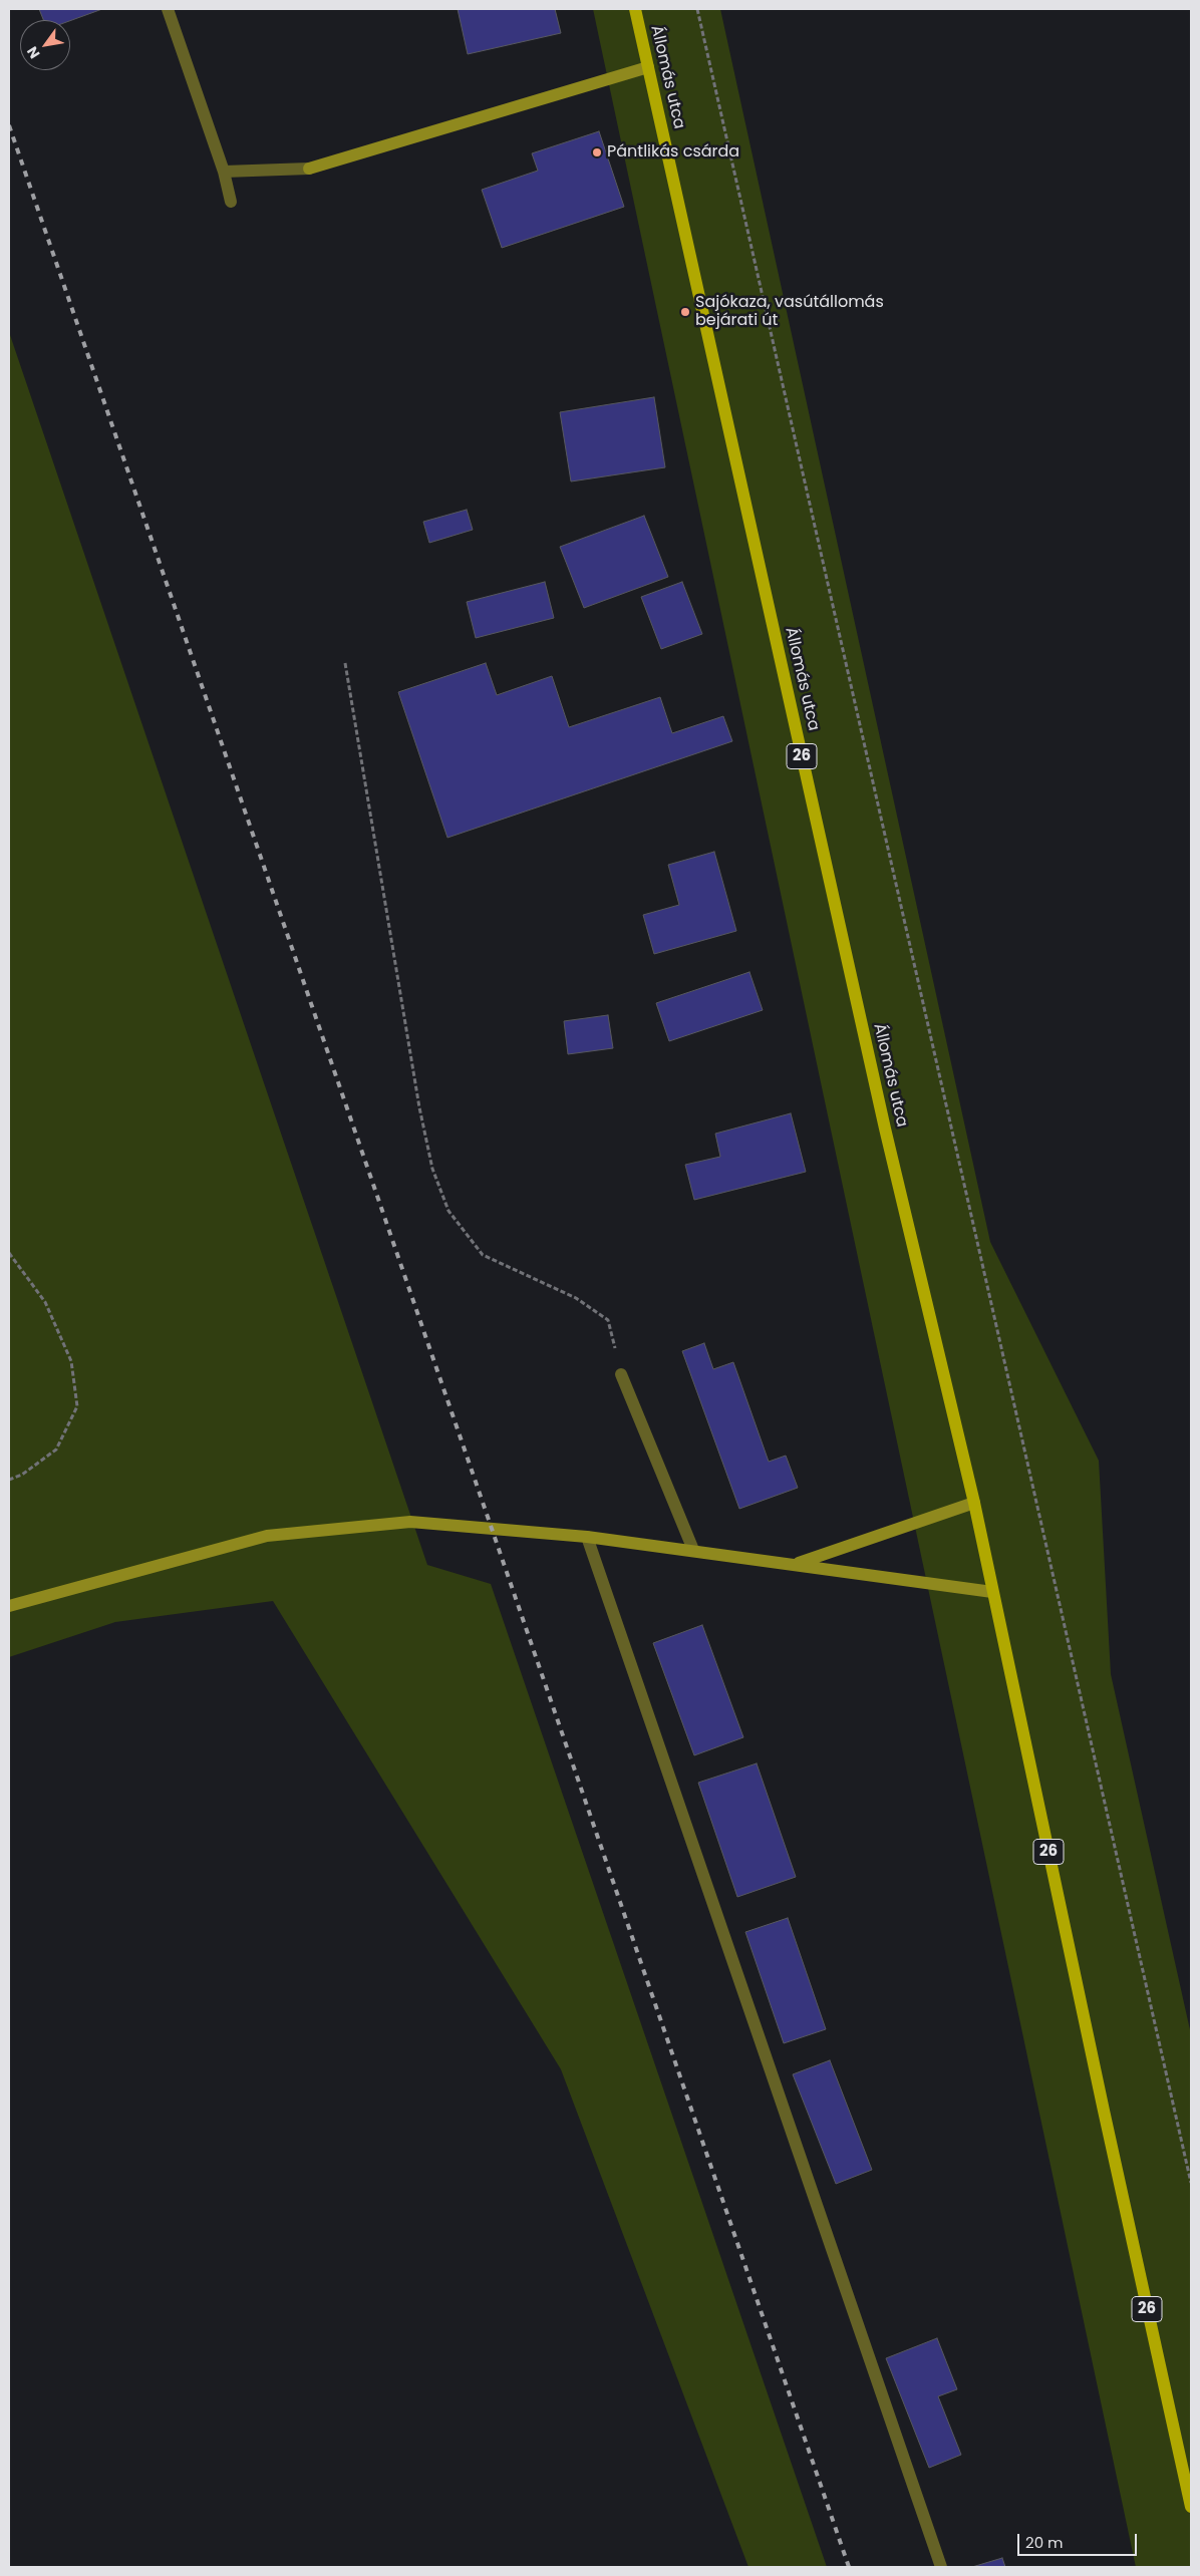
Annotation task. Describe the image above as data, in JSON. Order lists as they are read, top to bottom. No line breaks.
{"streets":{"main road":["Állomás utca","26"]},"crossings":[["Állomás utca","26"]],"places":["Pántlikás csárda","Sajókaza, vasútállomás bejárati út"],"scale_bar":"20 m","north":"bottom left"}
